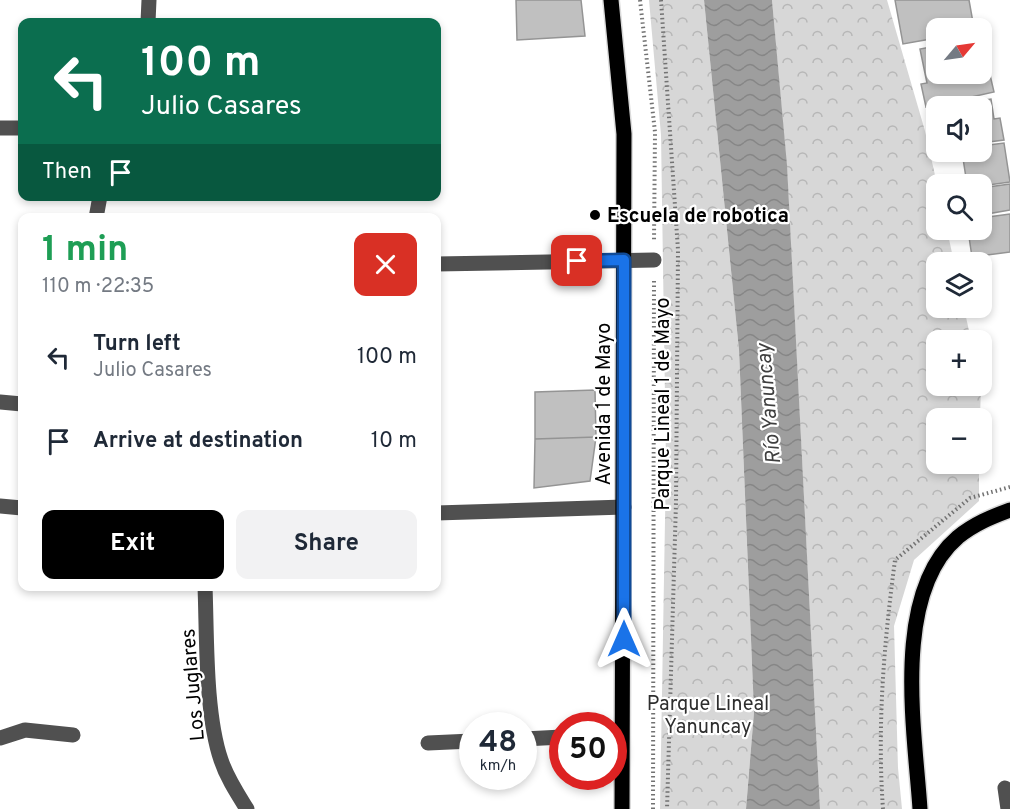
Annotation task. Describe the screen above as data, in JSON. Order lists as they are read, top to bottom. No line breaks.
{"streets":{"main road":["Avenida 1 de Mayo"],"street":["Los Juglares"],"path":["Parque Lineal 1 de Mayo"]},"water":["Río Yanuncay"],"parks":["Parque Lineal Yanuncay"],"places":["Escuela de robotica"],"north":"top right","page":{"map_buttons":["+","−"],"turn":["100 m","Julio Casares"],"then":"Then","heading":["1 min","110 m · 22:35"],"list":[{"name":"Turn left","note":"Julio Casares","value":"100 m"},{"name":"Arrive at destination","value":"10 m"}],"buttons":["Exit","Share"],"speed":"48 km/h","limit":"50"}}
